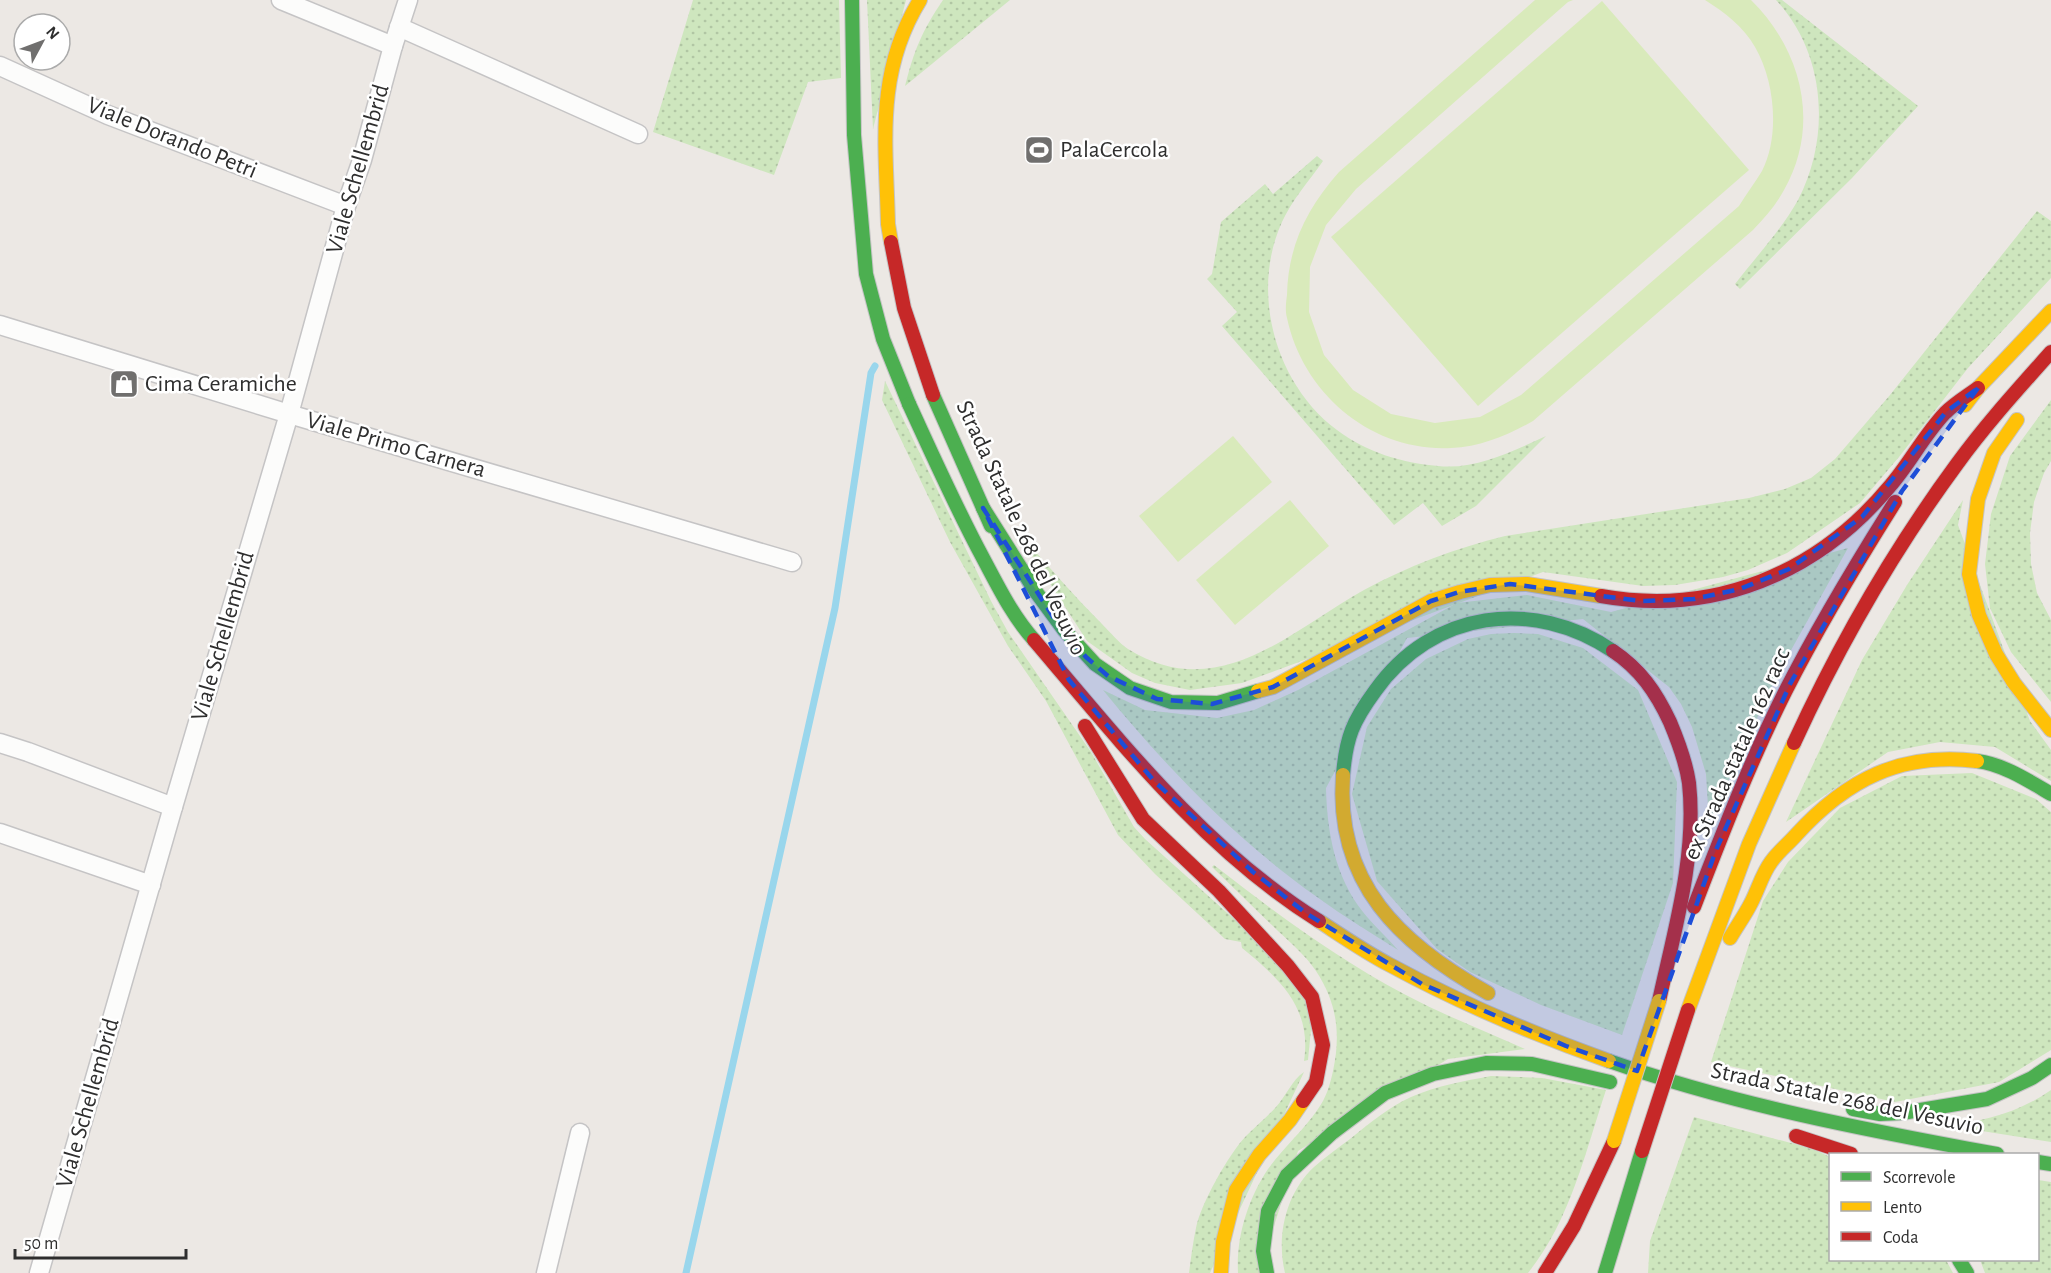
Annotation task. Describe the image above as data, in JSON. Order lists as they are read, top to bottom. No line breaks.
{"streets":{"main road":["Strada Statale 268 del Vesuvio","ex Strada statale 162 racc"],"street":["Viale Dorando Petri","Viale Schellembrid","Viale Primo Carnera"]},"crossings":[["Viale Dorando Petri","Viale Schellembrid"],["Viale Schellembrid","Viale Primo Carnera"]],"places":{"sports":["PalaCercola"],"shop":["Cima Ceramiche"]},"legend":["Scorrevole","Lento","Coda"],"scale_bar":"50 m","north":"top right"}
